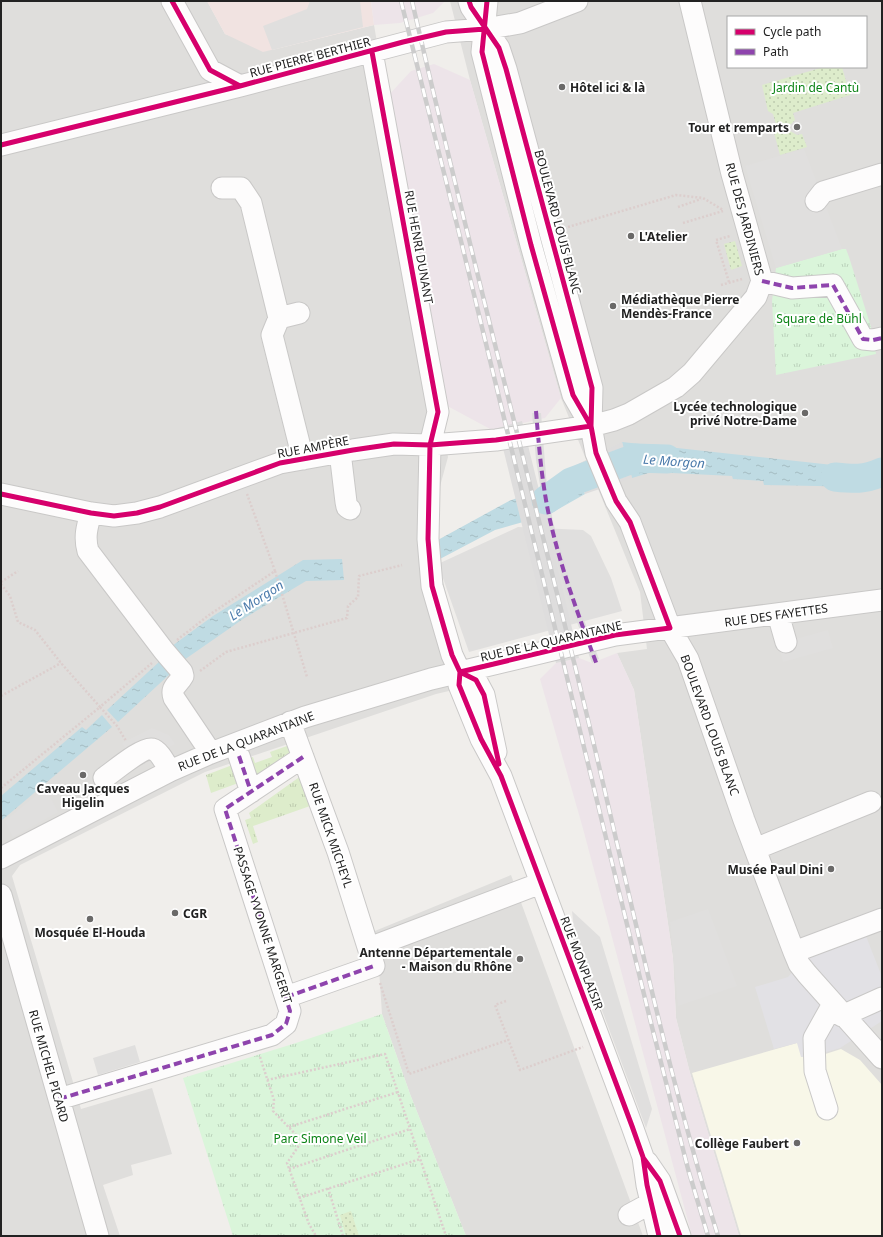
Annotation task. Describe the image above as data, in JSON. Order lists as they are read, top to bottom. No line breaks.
{"streets":{"street":["RUE PIERRE BERTHIER","RUE DES JARDINIERS","BOULEVARD LOUIS BLANC","RUE HENRI DUNANT","RUE AMPÈRE","RUE DES FAYETTES","RUE DE LA QUARANTAINE","RUE MICK MICHEYL","PASSAGE YVONNE MARGERIT","RUE MONPLAISIR","RUE MICHEL PICARD"]},"crossings":[["RUE PIERRE BERTHIER","BOULEVARD LOUIS BLANC"],["RUE PIERRE BERTHIER","RUE HENRI DUNANT"],["RUE DES JARDINIERS","BOULEVARD LOUIS BLANC"],["RUE DES JARDINIERS","RUE AMPÈRE"],["BOULEVARD LOUIS BLANC","RUE AMPÈRE"],["BOULEVARD LOUIS BLANC","RUE DES FAYETTES"],["BOULEVARD LOUIS BLANC","RUE DE LA QUARANTAINE"],["RUE HENRI DUNANT","RUE AMPÈRE"],["RUE HENRI DUNANT","RUE DE LA QUARANTAINE"],["RUE HENRI DUNANT","RUE MONPLAISIR"],["RUE DES FAYETTES","RUE DE LA QUARANTAINE"],["RUE DE LA QUARANTAINE","RUE MICK MICHEYL"],["RUE DE LA QUARANTAINE","RUE MONPLAISIR"],["RUE MICK MICHEYL","PASSAGE YVONNE MARGERIT"],["PASSAGE YVONNE MARGERIT","RUE MICHEL PICARD"]],"water":["Le Morgon"],"parks":["Jardin de Cantù","Square de Bühl","Parc Simone Veil"],"places":["Hôtel ici & là","Tour et remparts","L'Atelier","Médiathèque Pierre Mendès-France","Lycée technologique privé Notre-Dame","Caveau Jacques Higelin","Musée Paul Dini","CGR","Mosquée El-Houda","Antenne Départementale - Maison du Rhône","Collège Faubert"],"legend":["Cycle path","Path"]}
